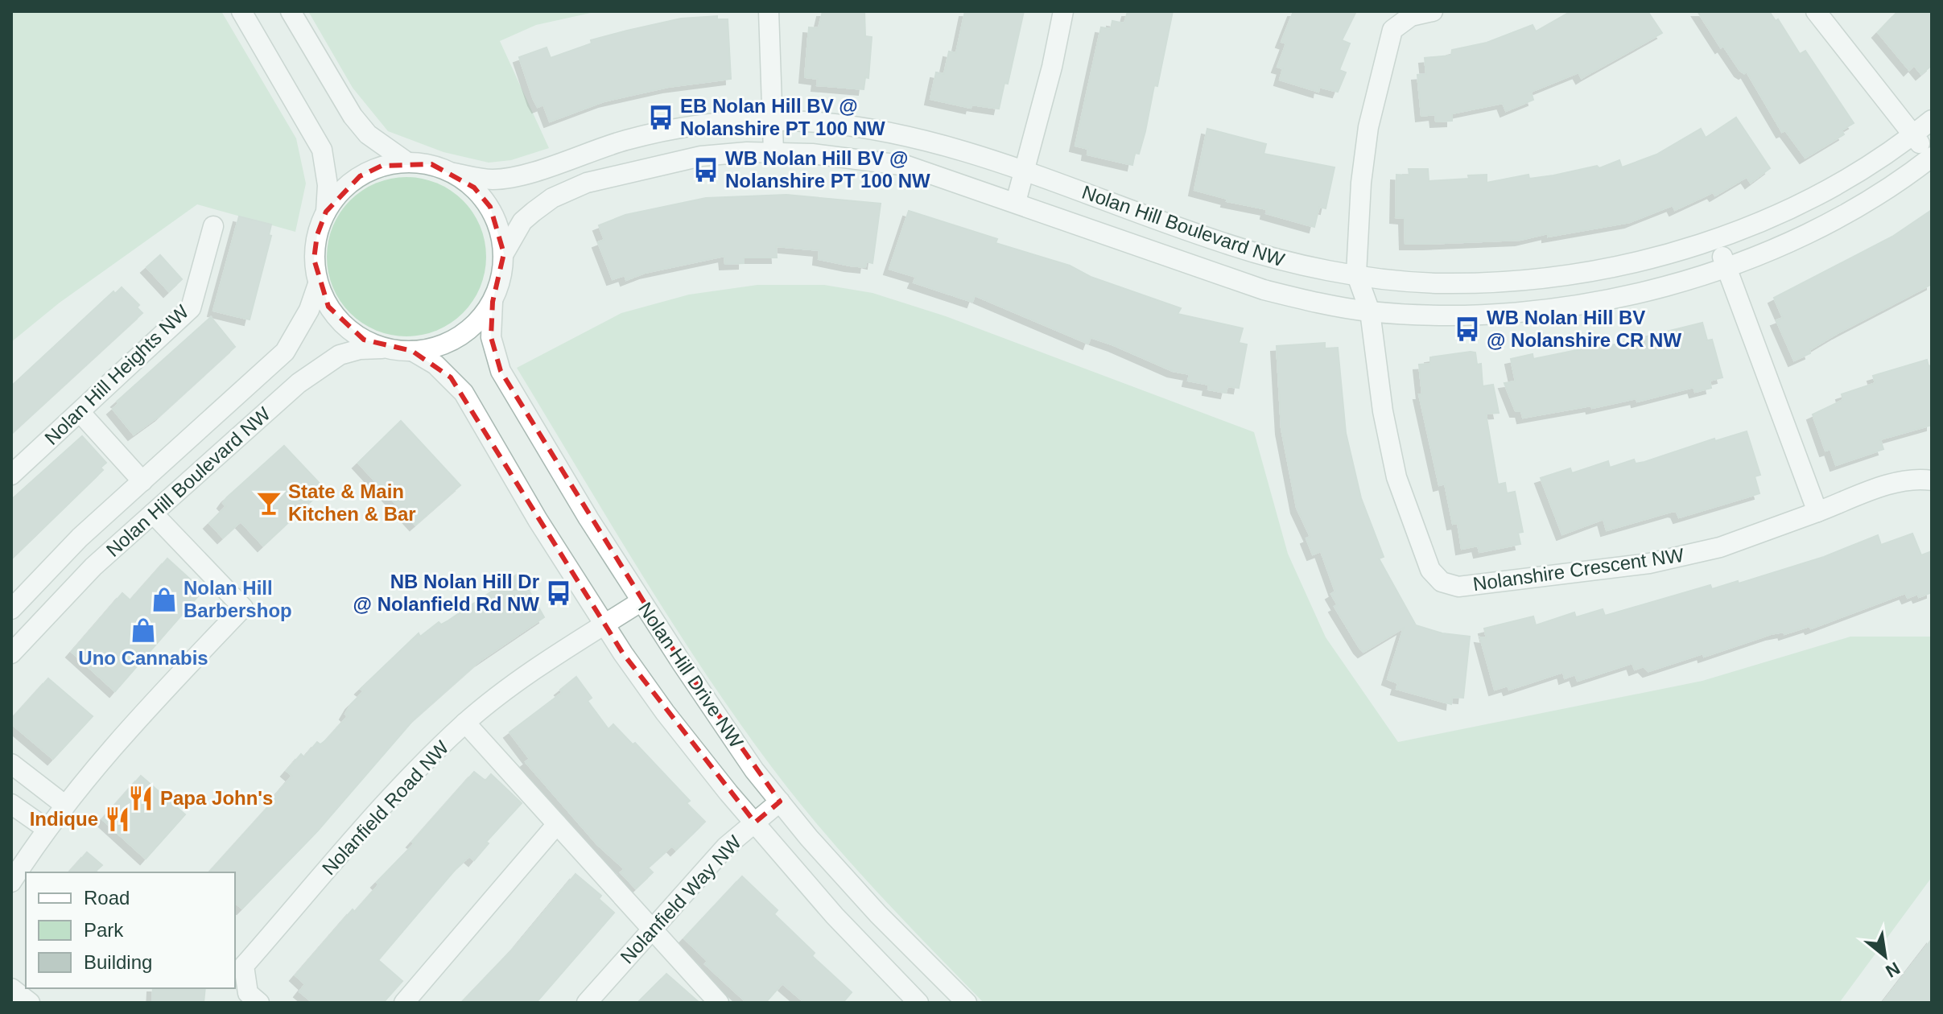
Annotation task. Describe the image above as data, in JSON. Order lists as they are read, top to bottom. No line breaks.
{"streets":{"street":["Nolan Hill Boulevard NW","Nolan Hill Heights NW","Nolanshire Crescent NW","Nolan Hill Drive NW","Nolanfield Road NW","Nolanfield Way NW"]},"crossings":[["Nolan Hill Boulevard NW","Nolanshire Crescent NW"],["Nolan Hill Boulevard NW","Nolan Hill Drive NW"],["Nolan Hill Drive NW","Nolanfield Road NW"],["Nolan Hill Drive NW","Nolanfield Way NW"]],"places":{"bus stop":["EB Nolan Hill BV @ Nolanshire PT 100 NW","WB Nolan Hill BV @ Nolanshire PT 100 NW","WB Nolan Hill BV @ Nolanshire CR NW","NB Nolan Hill Dr @ Nolanfield Rd NW"],"bar":["State & Main Kitchen & Bar"],"shop":["Nolan Hill Barbershop","Uno Cannabis"],"restaurant":["Papa John's","Indique"]},"legend":["Road","Park","Building"],"north":"bottom right"}
